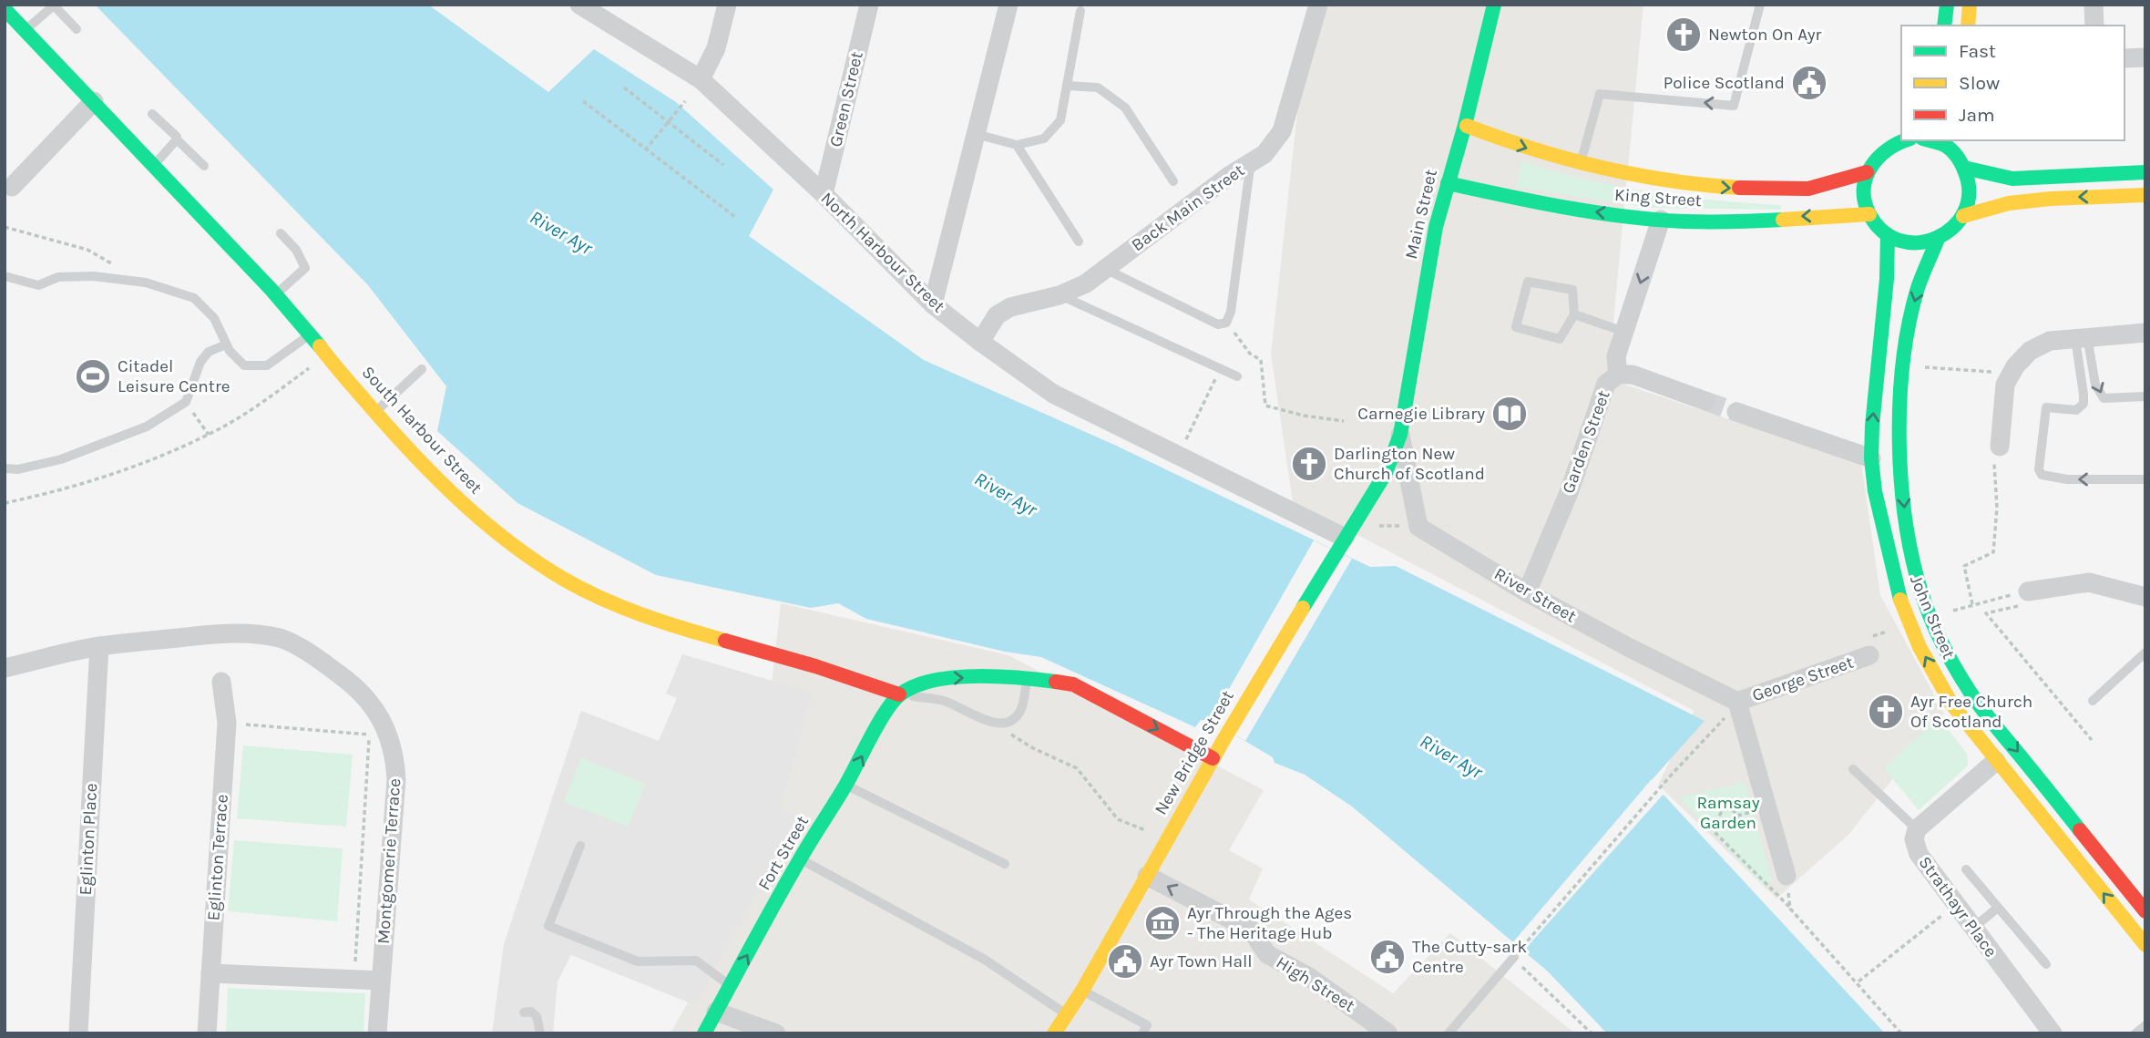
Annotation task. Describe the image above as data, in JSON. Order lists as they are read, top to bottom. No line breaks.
{"streets":{"main road":["King Street","Main Street","South Harbour Street","John Street","New Bridge Street","Fort Street"],"street":["Green Street","Back Main Street","North Harbour Street","Garden Street","River Street","George Street","Eglinton Place","Eglinton Terrace","Montgomerie Terrace","Strathayr Place","High Street"]},"crossings":[["Green Street","North Harbour Street"],["King Street","Main Street"],["King Street","Garden Street"],["Back Main Street","North Harbour Street"],["Main Street","New Bridge Street"],["North Harbour Street","New Bridge Street"],["South Harbour Street","Fort Street"],["Garden Street","River Street"],["River Street","George Street"],["New Bridge Street","High Street"],["Eglinton Place","Montgomerie Terrace"]],"one_way":["Fort Street","High Street"],"water":["River Ayr"],"parks":["Ramsay Garden"],"places":{"church":["Newton On Ayr","Darlington New Church of Scotland","Ayr Free Church Of Scotland"],"public building":["Police Scotland","The Cutty-sark Centre","Ayr Town Hall"],"sports":["Citadel Leisure Centre"],"library":["Carnegie Library"],"museum":["Ayr Through the Ages - The Heritage Hub"]},"legend":["Fast","Slow","Jam"]}
